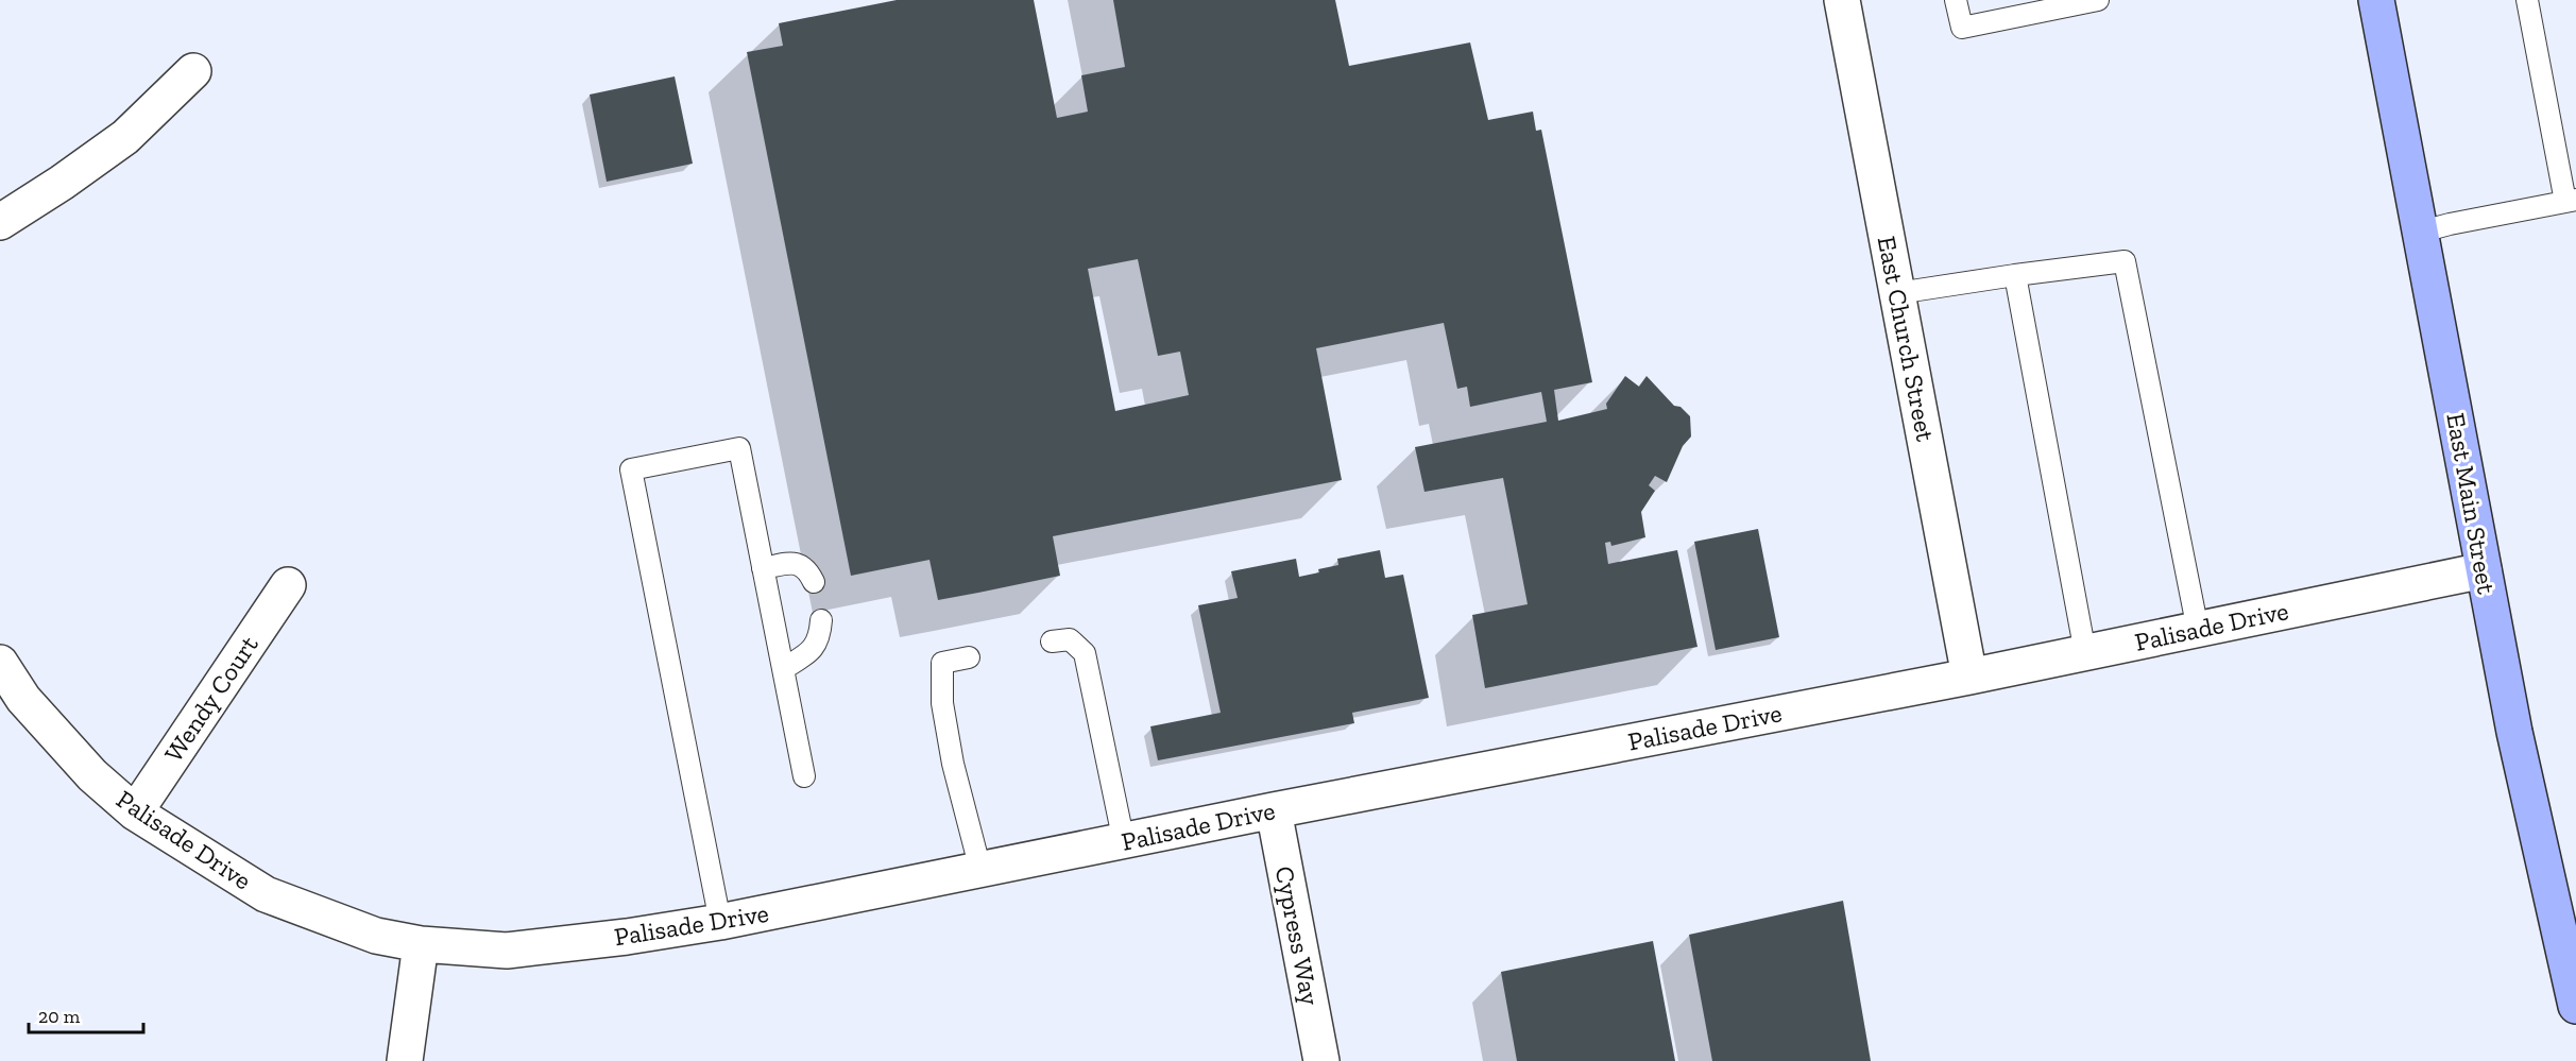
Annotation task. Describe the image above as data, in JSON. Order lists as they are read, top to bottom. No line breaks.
{"streets":{"street":["East Church Street","East Main Street","Palisade Drive","Wendy Court","Cypress Way"]},"crossings":[["East Church Street","Palisade Drive"],["East Main Street","Palisade Drive"],["Palisade Drive","Wendy Court"],["Palisade Drive","Cypress Way"]],"scale_bar":"20 m"}
